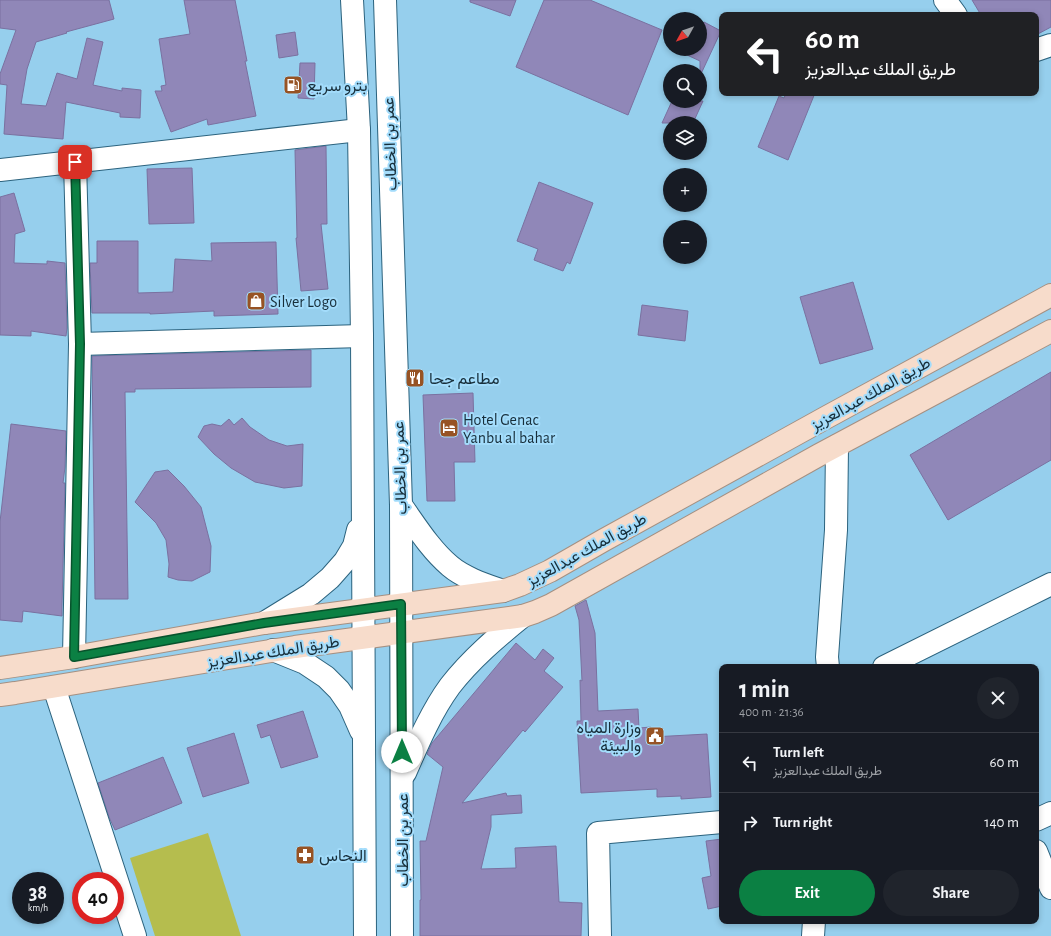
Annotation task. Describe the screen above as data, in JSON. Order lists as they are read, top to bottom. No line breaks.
{"streets":{"main road":["طريق الملك عبدالعزيز"],"street":["عمر بن الخطاب"]},"crossings":[["عمر بن الخطاب","طريق الملك عبدالعزيز"]],"places":{"fuel station":["بترو سريع"],"shop":["Silver Logo"],"restaurant":["مطاعم جحا"],"hotel":["Hotel Genac Yanbu al bahar"],"public building":["وزارة المياه والبيئة"],"pharmacy":["النحاس"]},"north":"bottom left","page":{"map_buttons":["+","−"],"turn":["60 m","طريق الملك عبدالعزيز"],"heading":["1 min","400 m · 21:36"],"list":[{"name":"Turn left","note":"طريق الملك عبدالعزيز","value":"60 m"},{"name":"Turn right","value":"140 m"}],"buttons":["Exit","Share"],"speed":"38 km/h","limit":"40"}}
